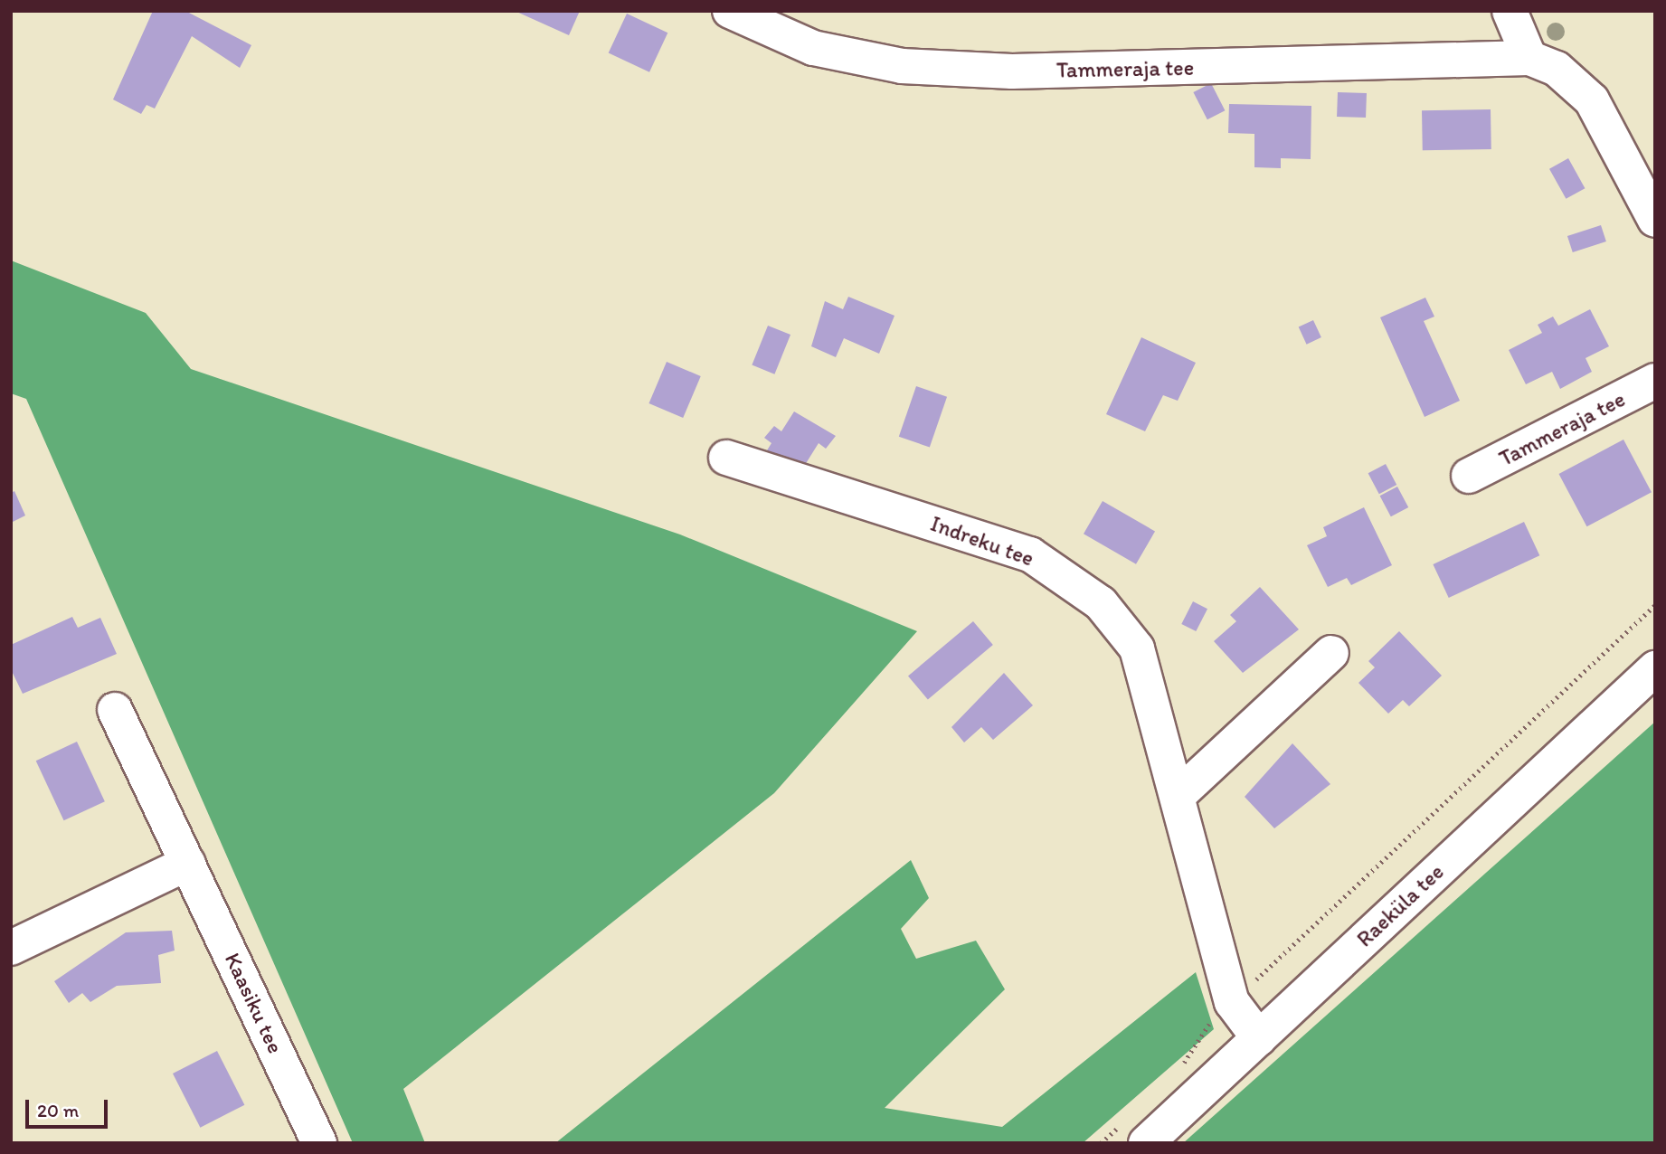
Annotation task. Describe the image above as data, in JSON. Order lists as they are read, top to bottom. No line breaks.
{"streets":{"street":["Tammeraja tee","Indreku tee","Raeküla tee","Kaasiku tee"]},"crossings":[["Indreku tee","Raeküla tee"]],"scale_bar":"20 m"}
